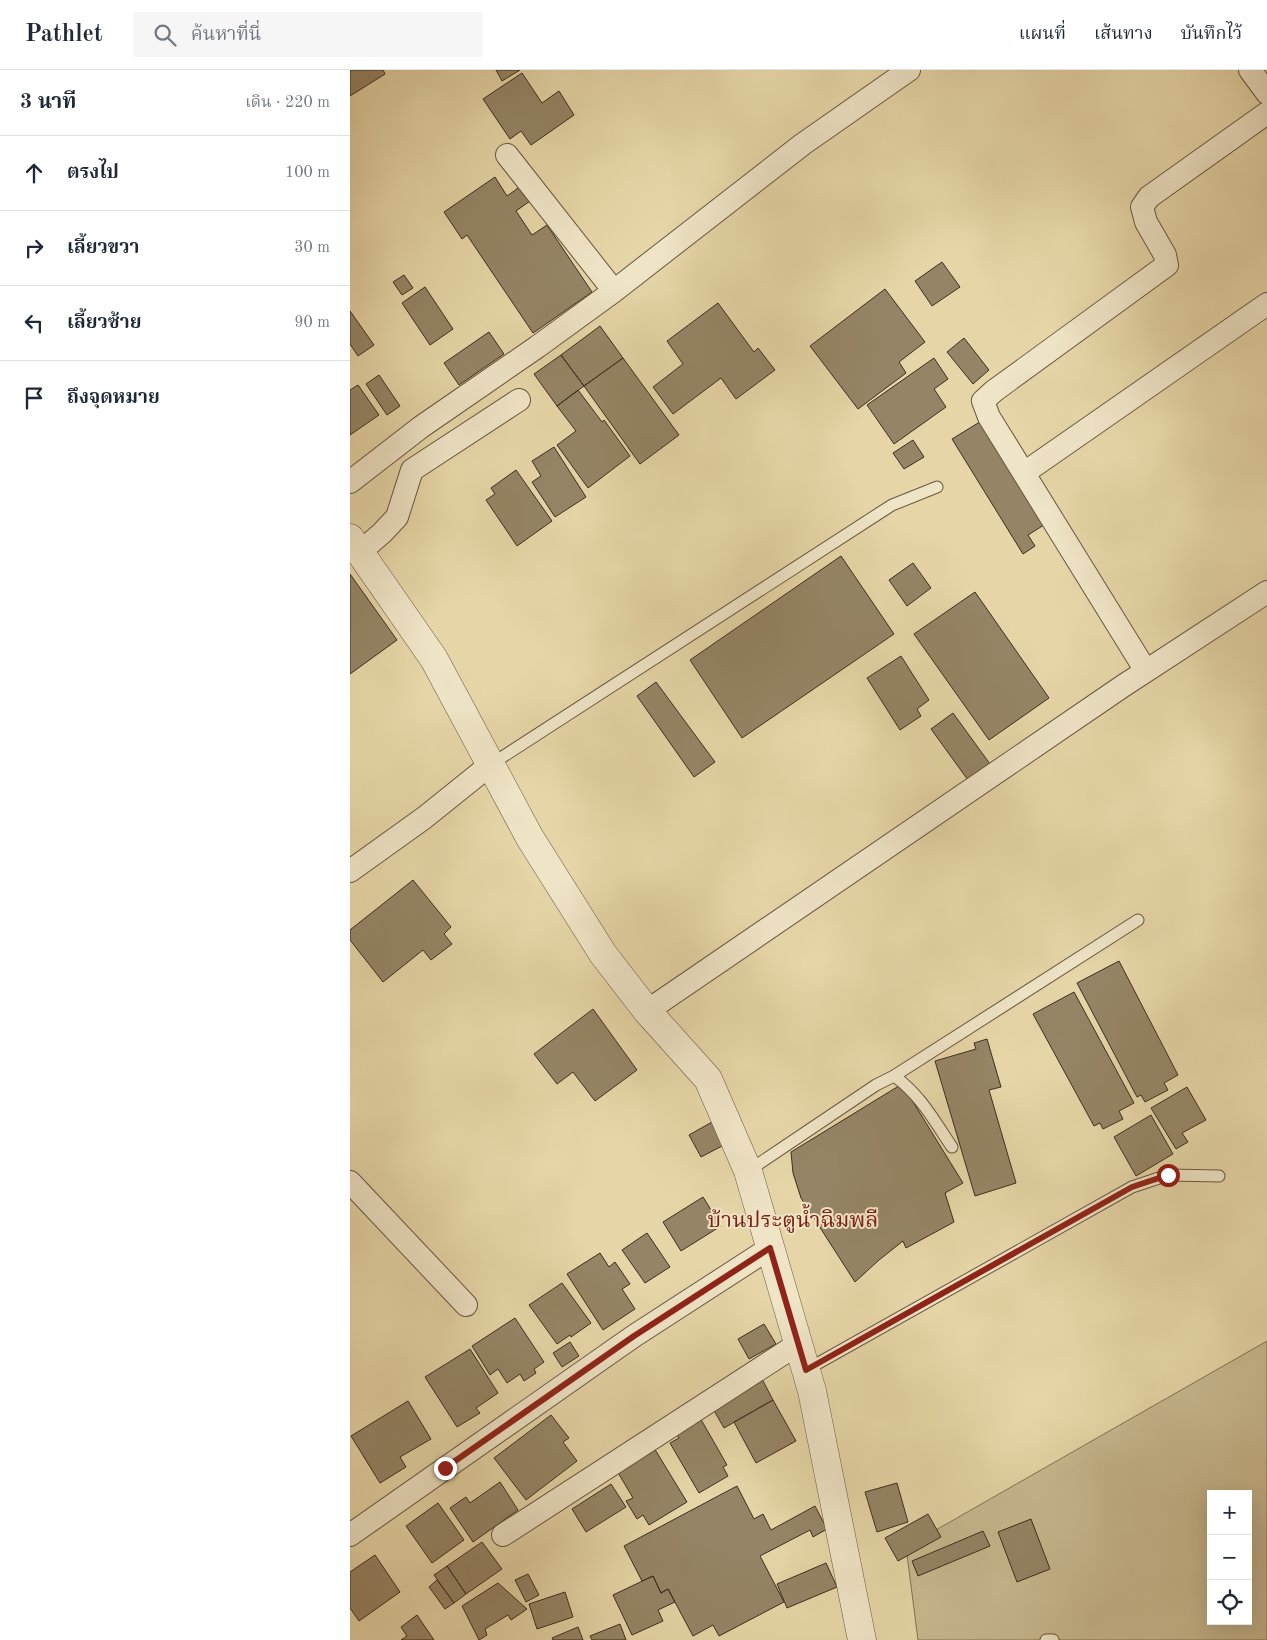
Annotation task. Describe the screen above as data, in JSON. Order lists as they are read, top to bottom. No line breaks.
{"districts":["บ้านประตูน้ำฉิมพลี"],"page":{"header":"Pathlet","search":"ค้นหาที่นี่","nav":["แผนที่","เส้นทาง","บันทึกไว้"],"heading":["3 นาที","เดิน · 220 m"],"list":[["ตรงไป","100 m"],["เลี้ยวขวา","30 m"],["เลี้ยวซ้าย","90 m"],"ถึงจุดหมาย"],"map_buttons":["+","−"]}}
